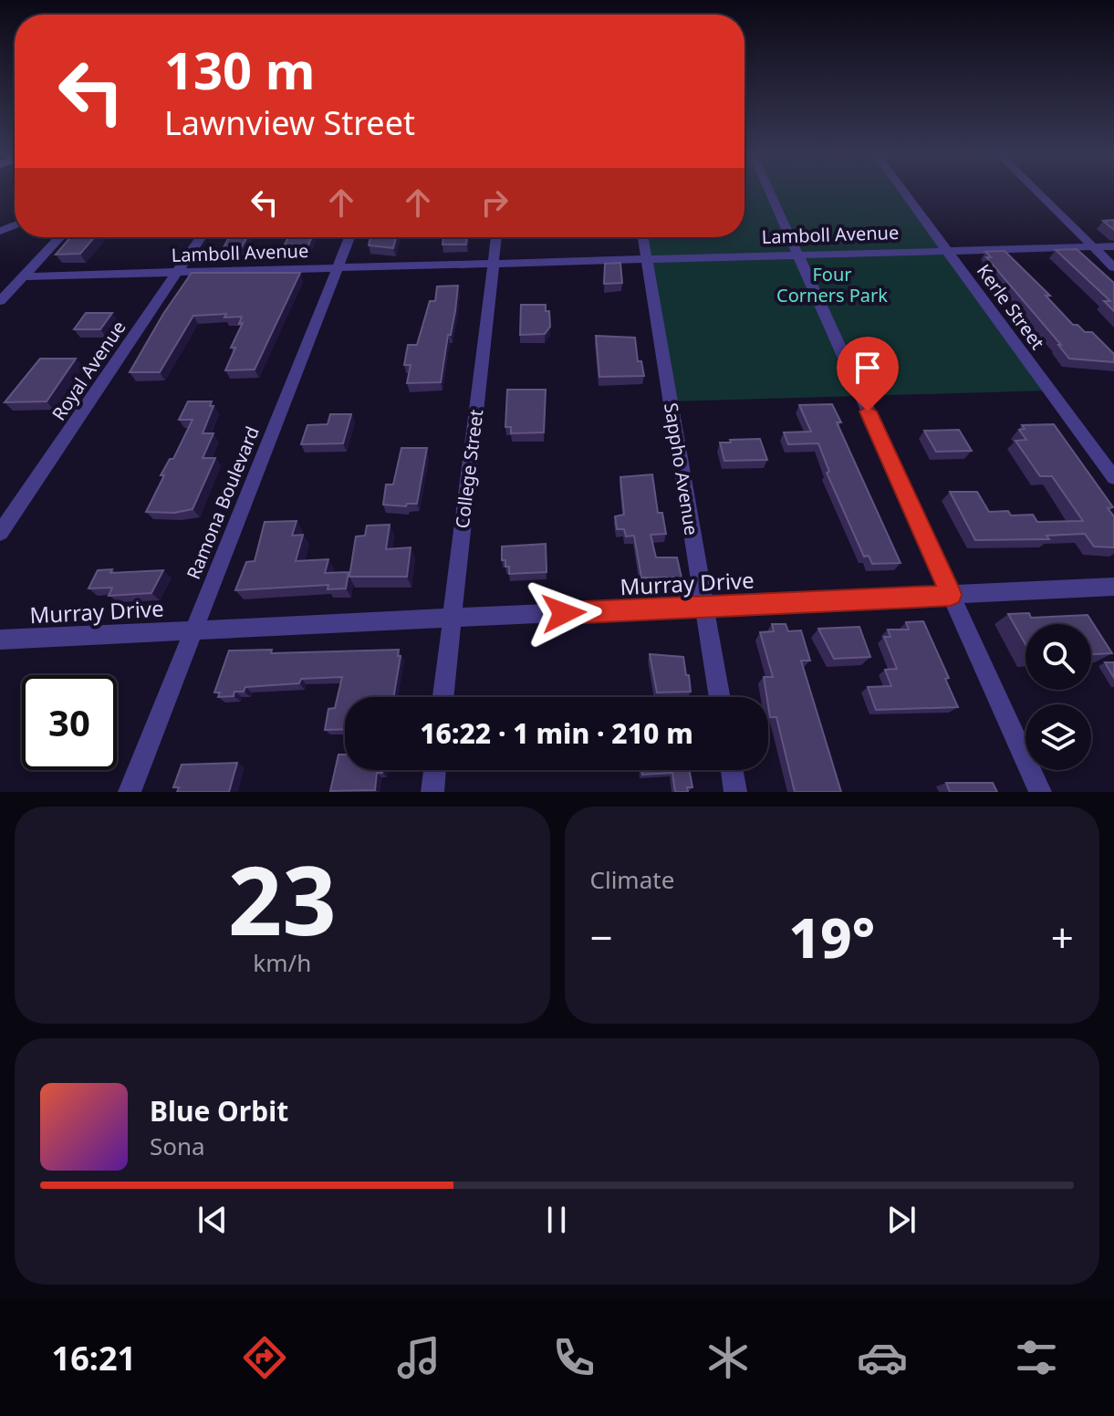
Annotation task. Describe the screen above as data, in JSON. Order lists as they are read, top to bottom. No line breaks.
{"streets":{"street":["Lamboll Avenue","Kerle Street","Royal Avenue","College Street","Sappho Avenue","Ramona Boulevard","Murray Drive"]},"crossings":[["Lamboll Avenue","Kerle Street"],["Lamboll Avenue","Royal Avenue"],["Lamboll Avenue","College Street"],["Lamboll Avenue","Sappho Avenue"],["Lamboll Avenue","Ramona Boulevard"],["College Street","Murray Drive"],["Sappho Avenue","Murray Drive"],["Ramona Boulevard","Murray Drive"]],"parks":["Four Corners Park"],"page":{"turn":["130 m","Lawnview Street"],"limit":"30","trip":"16:22 · 1 min · 210 m","tile":[["23","km/h"],"Climate"],"heat":["−","19°","+"],"song":["Blue Orbit","Sona"],"tabs":"16:21"}}
